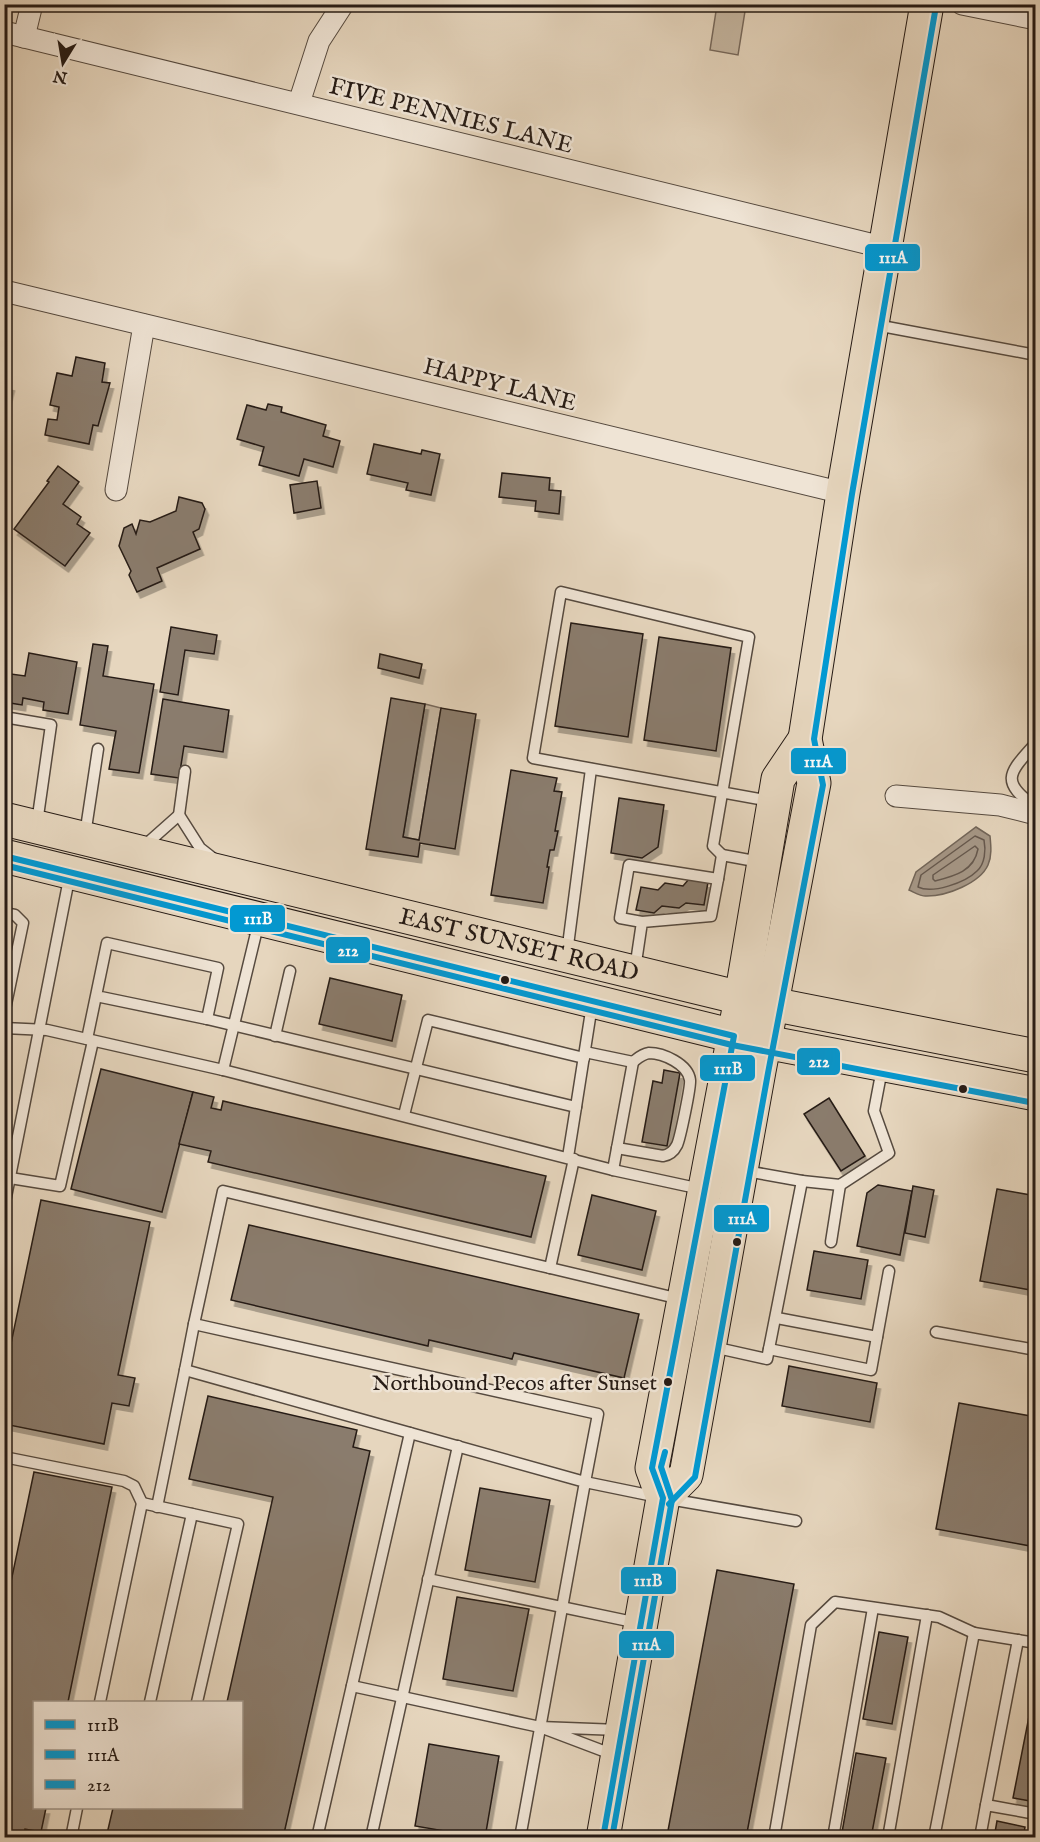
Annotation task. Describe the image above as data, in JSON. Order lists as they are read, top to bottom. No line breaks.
{"streets":{"main road":["EAST SUNSET ROAD"],"street":["FIVE PENNIES LANE","HAPPY LANE"]},"places":["Northbound Pecos after Sunset"],"lines":["transit line 111A","transit line 111B","transit line 212"],"legend":["111B","111A","212"],"north":"bottom"}
